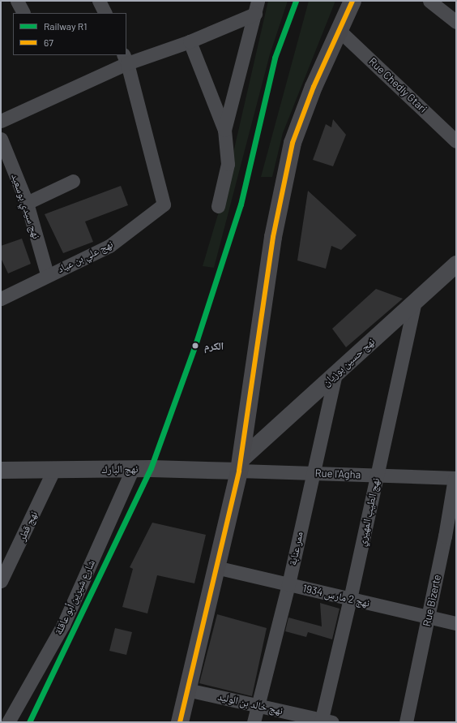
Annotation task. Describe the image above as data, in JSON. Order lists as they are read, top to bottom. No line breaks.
{"streets":{"street":["Rue Chedly Gtari","نهج سيدي بوسعيد","نهج علي بن عياد","نهج حسين بوزيان","نهج البارك","Rue l'Agha","نهج الطيب المهيري","نهج قطر","ممر عنابة","نهج 2 مارس 1934","شارع شيرين أبو عاقلة","Rue Bizerte","نهج خالد بن الوليد"]},"crossings":[["نهج سيدي بوسعيد","نهج علي بن عياد"],["نهج حسين بوزيان","نهج البارك"],["نهج حسين بوزيان","Rue l'Agha"],["نهج حسين بوزيان","نهج الطيب المهيري"],["نهج حسين بوزيان","ممر عنابة"],["نهج البارك","Rue l'Agha"],["نهج البارك","نهج قطر"],["نهج البارك","شارع شيرين أبو عاقلة"],["Rue l'Agha","نهج الطيب المهيري"],["Rue l'Agha","ممر عنابة"],["Rue l'Agha","Rue Bizerte"],["نهج الطيب المهيري","نهج 2 مارس 1934"],["نهج الطيب المهيري","نهج خالد بن الوليد"],["ممر عنابة","نهج 2 مارس 1934"],["ممر عنابة","نهج خالد بن الوليد"],["نهج 2 مارس 1934","Rue Bizerte"]],"places":["الكرم"],"lines":["rail line R1","transit line 67"],"legend":["Railway R1","67"]}
